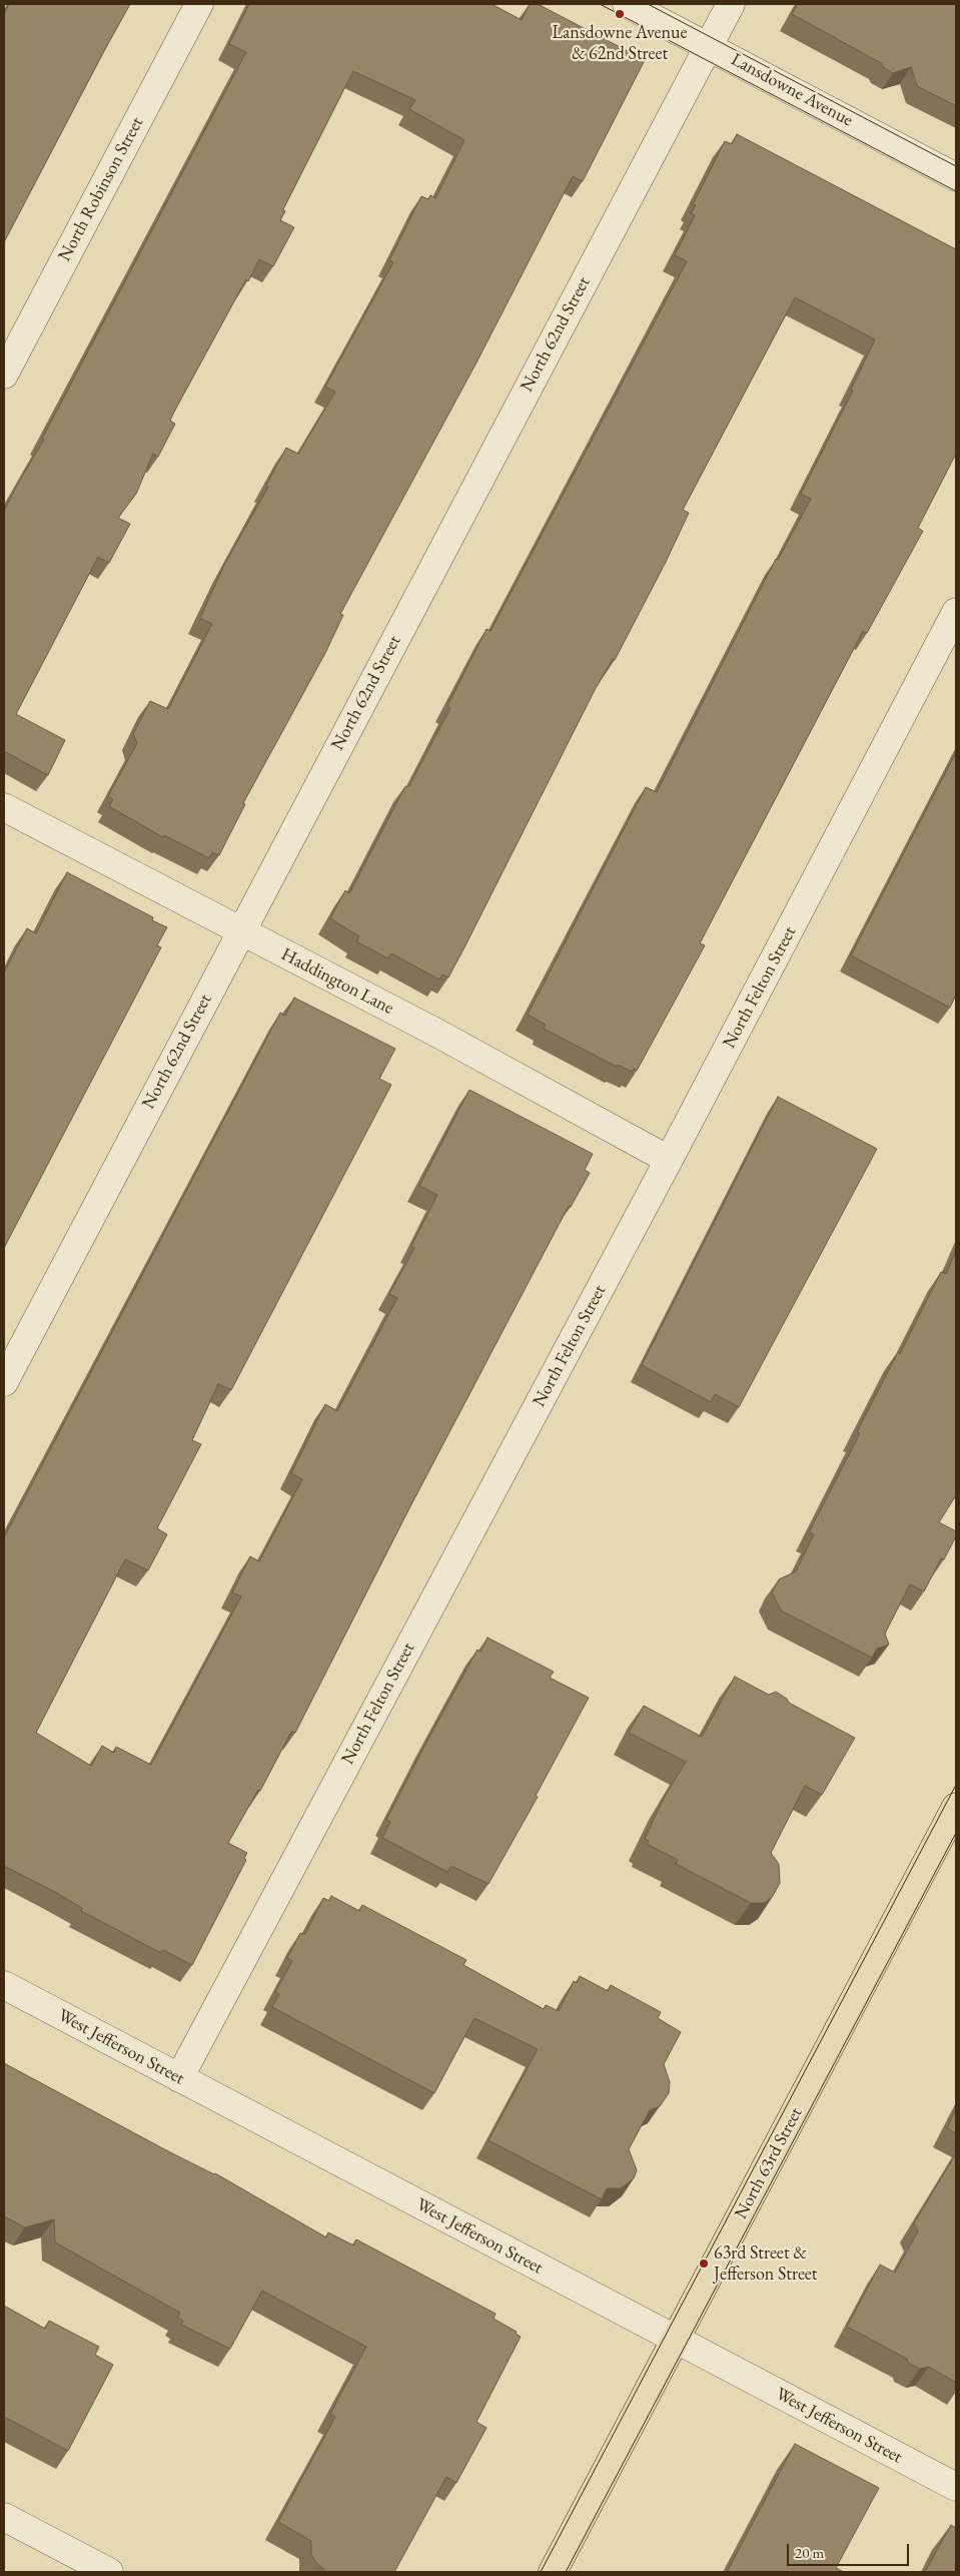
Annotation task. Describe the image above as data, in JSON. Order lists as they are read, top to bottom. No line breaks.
{"streets":{"main road":["North 63rd Street"],"street":["Lansdowne Avenue","North Robinson Street","North 62nd Street","Haddington Lane","North Felton Street","West Jefferson Street"]},"crossings":[["Lansdowne Avenue","North 62nd Street"],["North 62nd Street","Haddington Lane"],["Haddington Lane","North Felton Street"],["North Felton Street","West Jefferson Street"],["West Jefferson Street","North 63rd Street"]],"places":["Lansdowne Avenue & 62nd Street","63rd Street & Jefferson Street"],"scale_bar":"20 m"}
